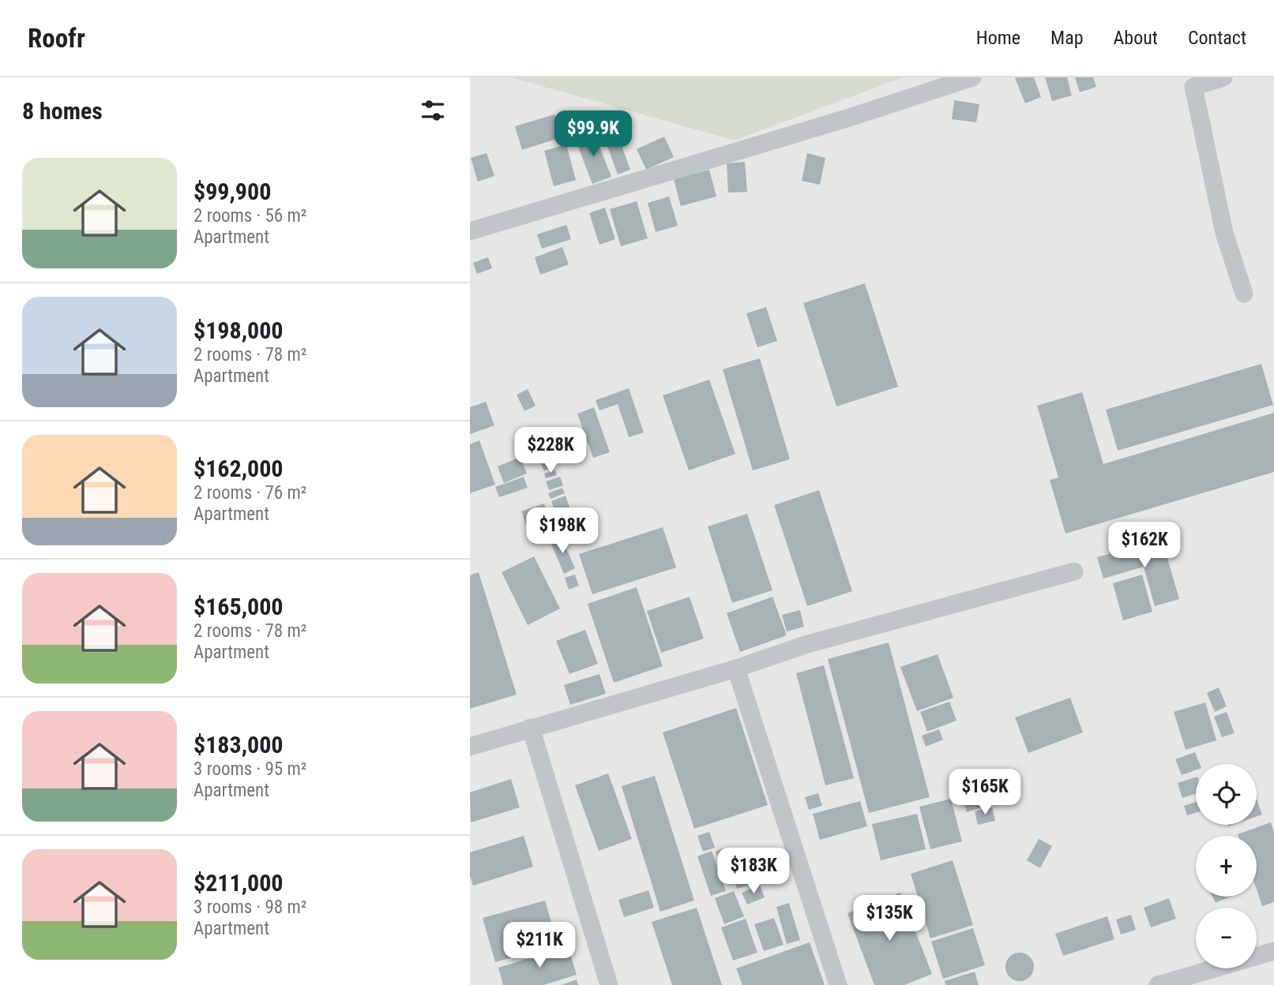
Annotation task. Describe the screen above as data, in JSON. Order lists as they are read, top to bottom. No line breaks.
{"page":{"header":"Roofr","nav":["Home","Map","About","Contact"],"heading":"8 homes","price":["$99.9K","$228K","$198K","$162K","$165K","$183K","$135K","$211K"],"list":[{"name":"$99,900","note":"2 rooms · 56 m² · Apartment"},{"name":"$198,000","note":"2 rooms · 78 m² · Apartment"},{"name":"$162,000","note":"2 rooms · 76 m² · Apartment"},{"name":"$165,000","note":"2 rooms · 78 m² · Apartment"},{"name":"$183,000","note":"3 rooms · 95 m² · Apartment"},{"name":"$211,000","note":"3 rooms · 98 m² · Apartment"}],"map_buttons":["+","−"]}}
